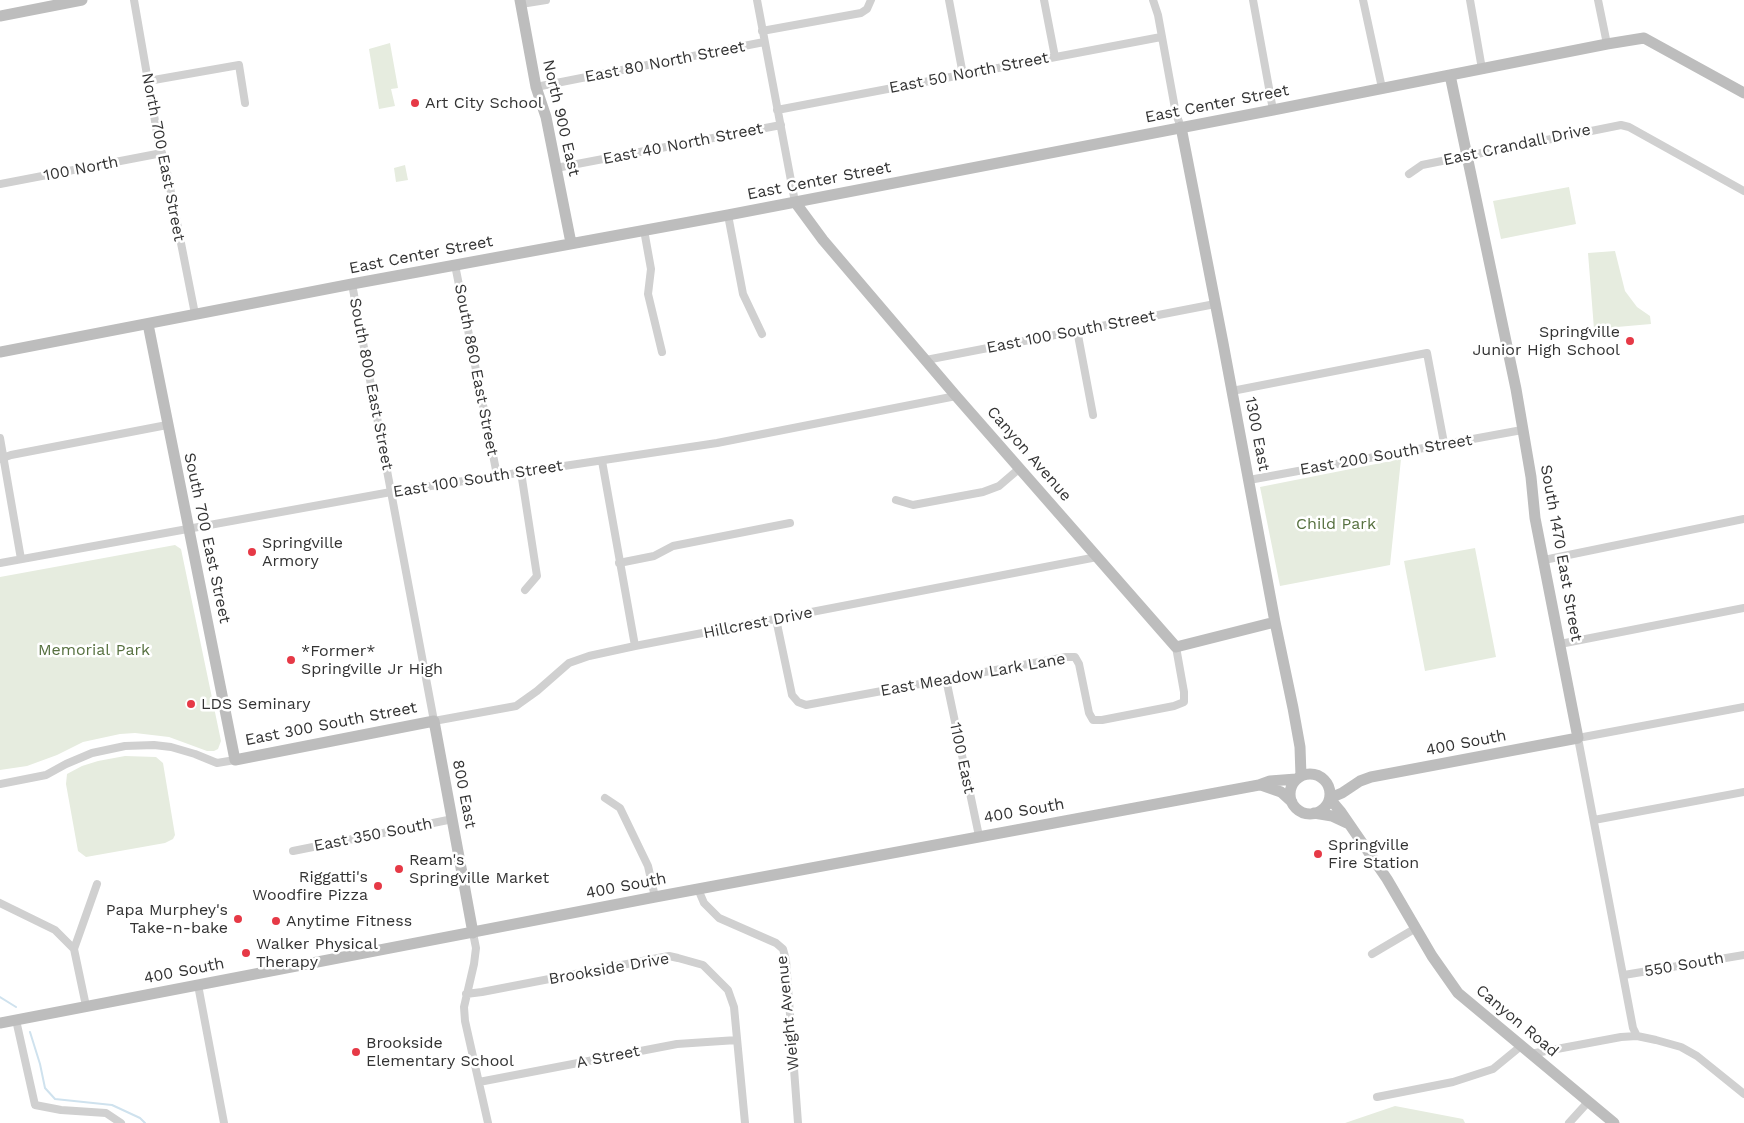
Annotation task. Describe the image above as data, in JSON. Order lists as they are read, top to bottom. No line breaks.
{"streets":{"street":["East 80 North Street","East 50 North Street","East Center Street","North 900 East","East 40 North Street","East Crandall Drive","North 700 East Street","100 North","East 100 South Street","South 860 East Street","South 800 East Street","1300 East","Canyon Avenue","East 200 South Street","South 700 East Street","South 1470 East Street","Hillcrest Drive","East Meadow Lark Lane","East 300 South Street","400 South","1100 East","800 East","East 350 South","550 South","Brookside Drive","Weight Avenue","Canyon Road","A Street"]},"crossings":[["East 80 North Street","North 900 East"],["East Center Street","North 900 East"],["East Center Street","North 700 East Street"],["East Center Street","South 860 East Street"],["East Center Street","South 800 East Street"],["East Center Street","1300 East"],["East Center Street","Canyon Avenue"],["East Center Street","South 700 East Street"],["East Center Street","South 1470 East Street"],["North 900 East","East 40 North Street"],["East Crandall Drive","South 1470 East Street"],["North 700 East Street","100 North"],["East 100 South Street","South 860 East Street"],["East 100 South Street","South 800 East Street"],["East 100 South Street","1300 East"],["East 100 South Street","Canyon Avenue"],["East 100 South Street","South 700 East Street"],["South 800 East Street","Hillcrest Drive"],["South 800 East Street","East 300 South Street"],["South 800 East Street","800 East"],["1300 East","East 200 South Street"],["1300 East","400 South"],["1300 East","Canyon Road"],["Canyon Avenue","Hillcrest Drive"],["Canyon Avenue","East Meadow Lark Lane"],["East 200 South Street","South 1470 East Street"],["South 700 East Street","East 300 South Street"],["South 1470 East Street","400 South"],["South 1470 East Street","550 South"],["Hillcrest Drive","East Meadow Lark Lane"],["Hillcrest Drive","East 300 South Street"],["Hillcrest Drive","800 East"],["East Meadow Lark Lane","1100 East"],["East 300 South Street","800 East"],["400 South","1100 East"],["400 South","800 East"],["400 South","Weight Avenue"],["400 South","Canyon Road"],["800 East","East 350 South"],["Brookside Drive","A Street"]],"parks":["Child Park","Memorial Park"],"places":["Art City School","Springville Junior High School","Springville Armory","*Former* Springville Jr High","LDS Seminary","Springville Fire Station","Ream's Springville Market","Riggatti's Woodfire Pizza","Papa Murphey's Take-n-bake","Anytime Fitness","Walker Physical Therapy","Brookside Elementary School"]}
